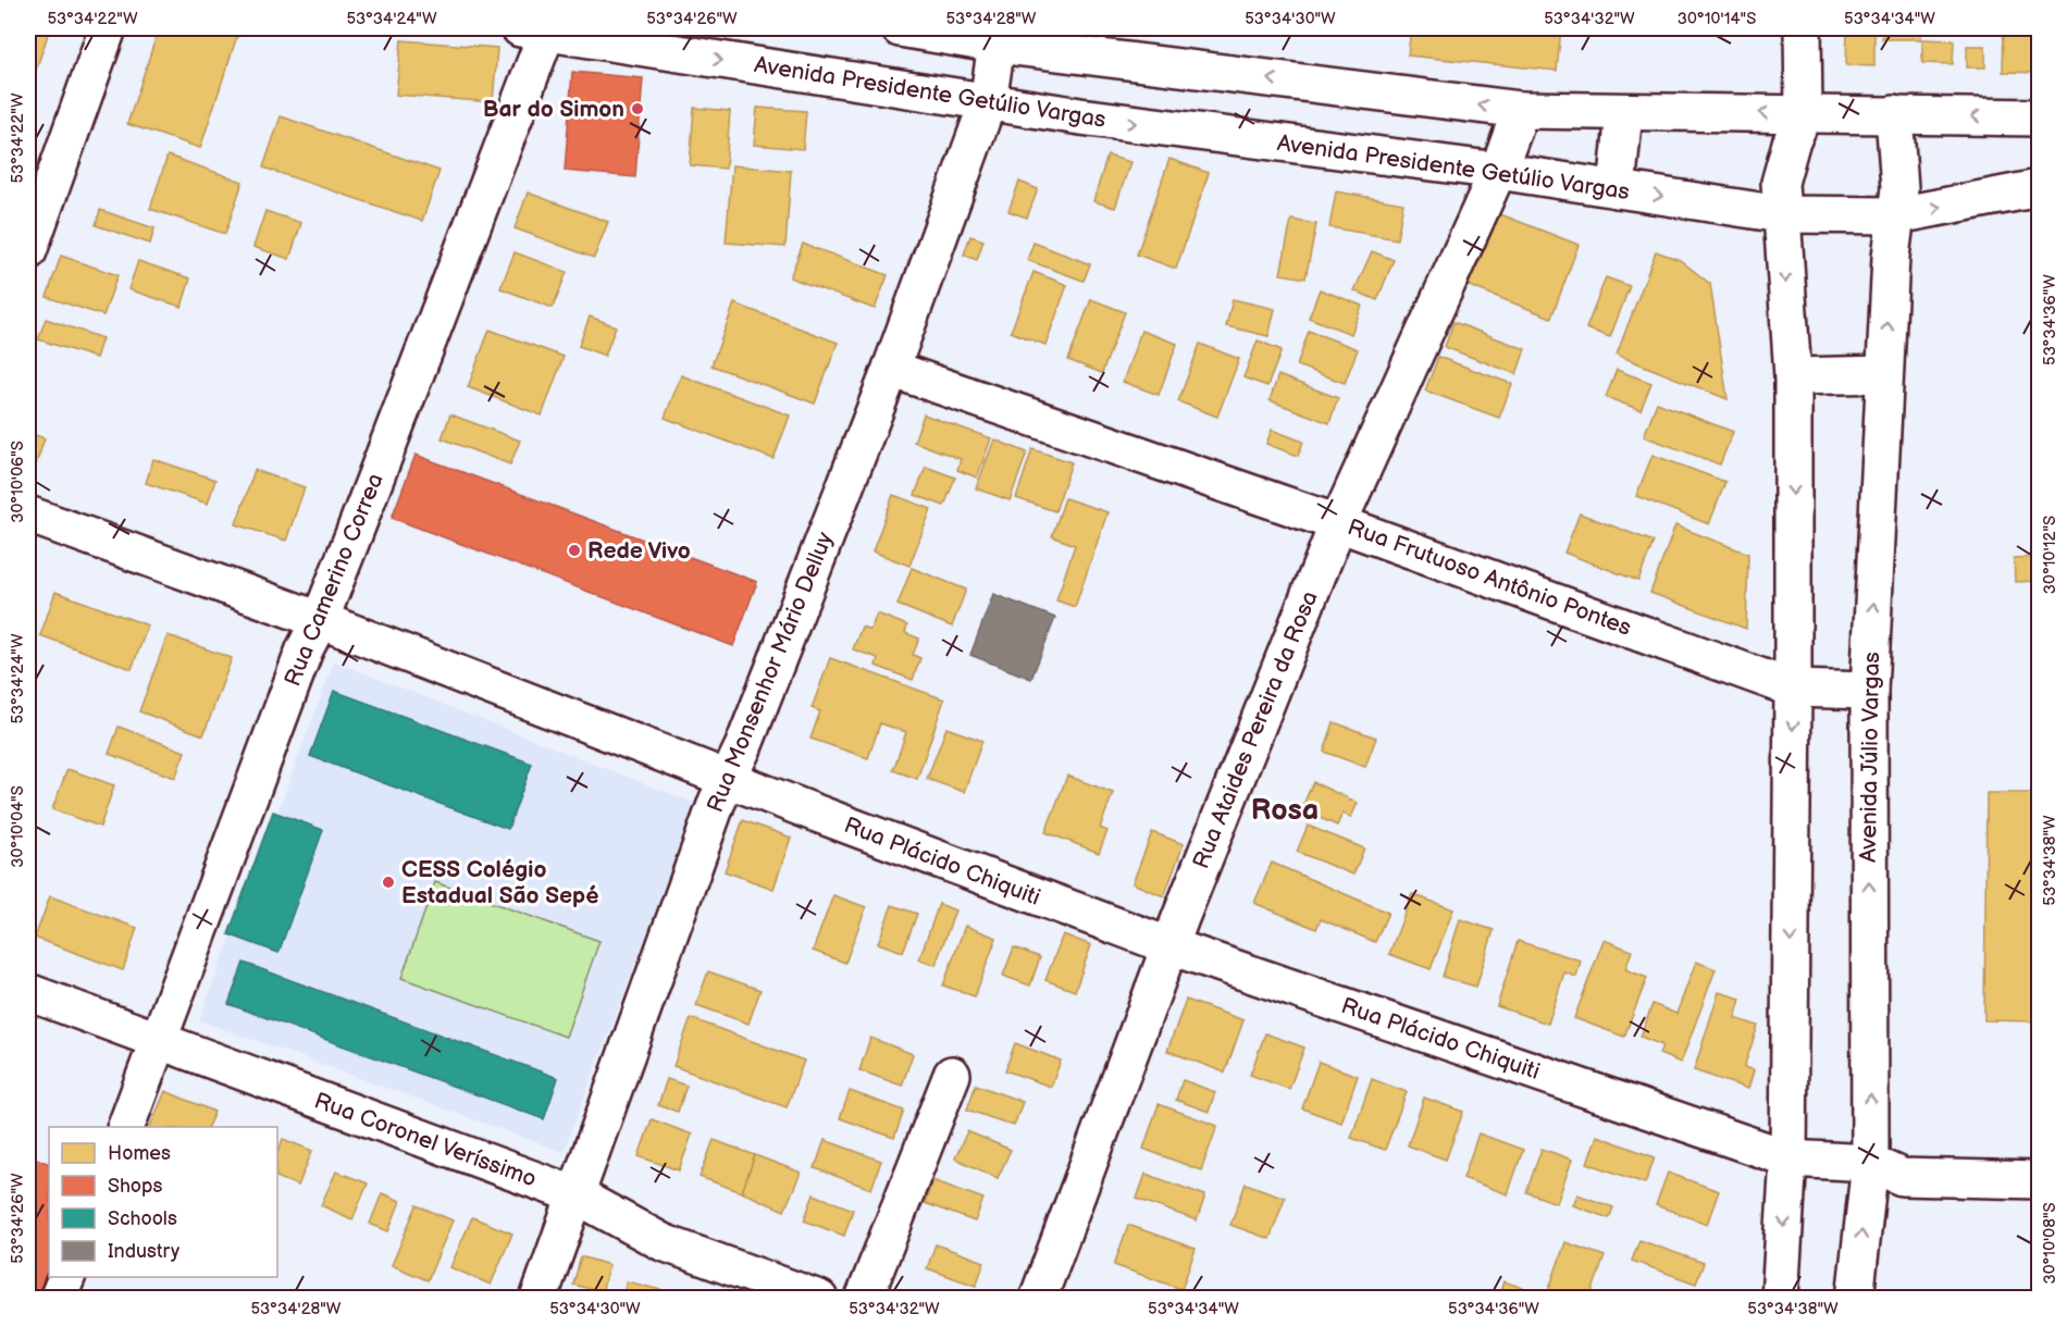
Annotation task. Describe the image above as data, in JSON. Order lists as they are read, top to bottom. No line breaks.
{"streets":{"street":["Avenida Presidente Getúlio Vargas","Rua Frutuoso Antônio Pontes","Rua Camerino Correa","Rua Monsenhor Mário Delluy","Rua Ataides Pereira da Rosa","Avenida Júlio Vargas","Rua Plácido Chiquiti","Rua Coronel Veríssimo"]},"crossings":[["Avenida Presidente Getúlio Vargas","Rua Camerino Correa"],["Avenida Presidente Getúlio Vargas","Rua Monsenhor Mário Delluy"],["Avenida Presidente Getúlio Vargas","Rua Ataides Pereira da Rosa"],["Avenida Presidente Getúlio Vargas","Avenida Júlio Vargas"],["Rua Frutuoso Antônio Pontes","Rua Monsenhor Mário Delluy"],["Rua Frutuoso Antônio Pontes","Rua Ataides Pereira da Rosa"],["Rua Frutuoso Antônio Pontes","Avenida Júlio Vargas"],["Rua Camerino Correa","Rua Plácido Chiquiti"],["Rua Camerino Correa","Rua Coronel Veríssimo"],["Rua Monsenhor Mário Delluy","Rua Plácido Chiquiti"],["Rua Monsenhor Mário Delluy","Rua Coronel Veríssimo"],["Rua Ataides Pereira da Rosa","Rua Plácido Chiquiti"],["Avenida Júlio Vargas","Rua Plácido Chiquiti"]],"districts":["Rosa"],"places":["Bar do Simon","Rede Vivo","CESS Colégio Estadual São Sepé"],"legend":["Homes","Shops","Schools","Industry"],"coordinates":["53°34'22\"W","53°34'24\"W","53°34'26\"W","53°34'28\"W","53°34'30\"W","53°34'32\"W","30°10'14\"S","53°34'34\"W","53°34'36\"W","30°10'06\"S","30°10'12\"S","30°10'04\"S","53°34'38\"W","30°10'08\"S"]}
